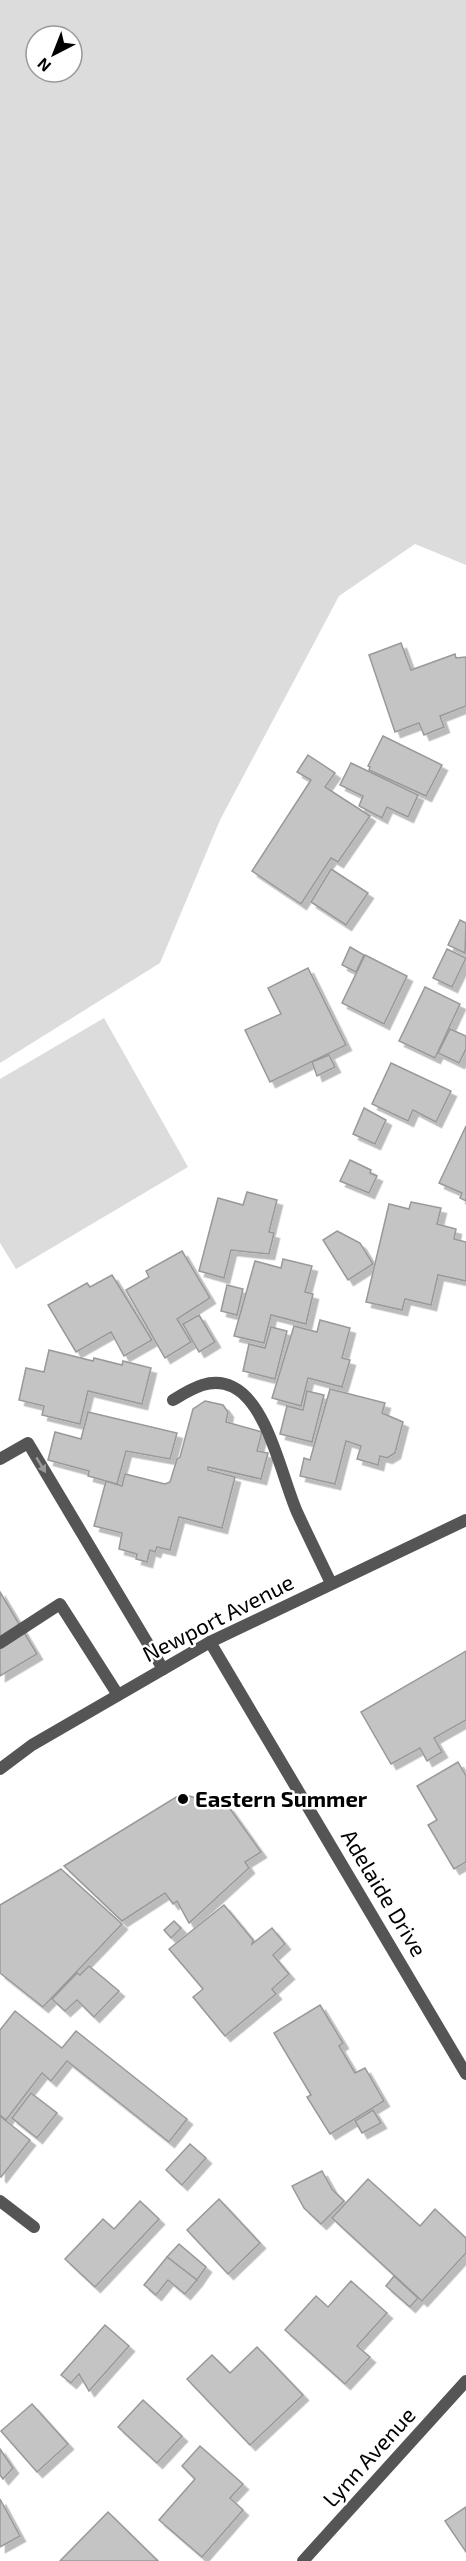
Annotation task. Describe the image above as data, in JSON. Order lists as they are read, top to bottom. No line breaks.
{"streets":{"street":["Newport Avenue","Adelaide Drive","Lynn Avenue"]},"crossings":[["Newport Avenue","Adelaide Drive"]],"places":["Eastern Summer"],"north":"bottom left"}
